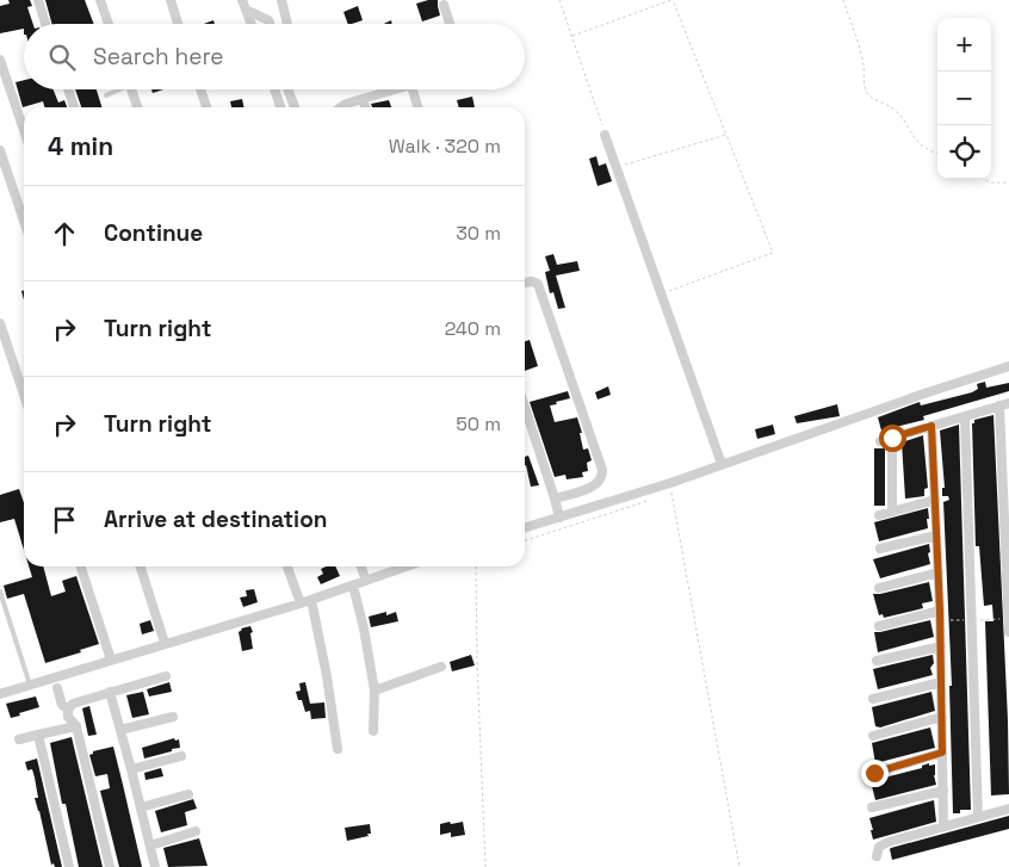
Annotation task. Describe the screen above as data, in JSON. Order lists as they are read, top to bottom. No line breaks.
{"page":{"map_buttons":["+","−"],"search":"Search here","heading":["4 min","Walk · 320 m"],"list":[["Continue","30 m"],["Turn right","240 m"],["Turn right","50 m"],"Arrive at destination"]}}
